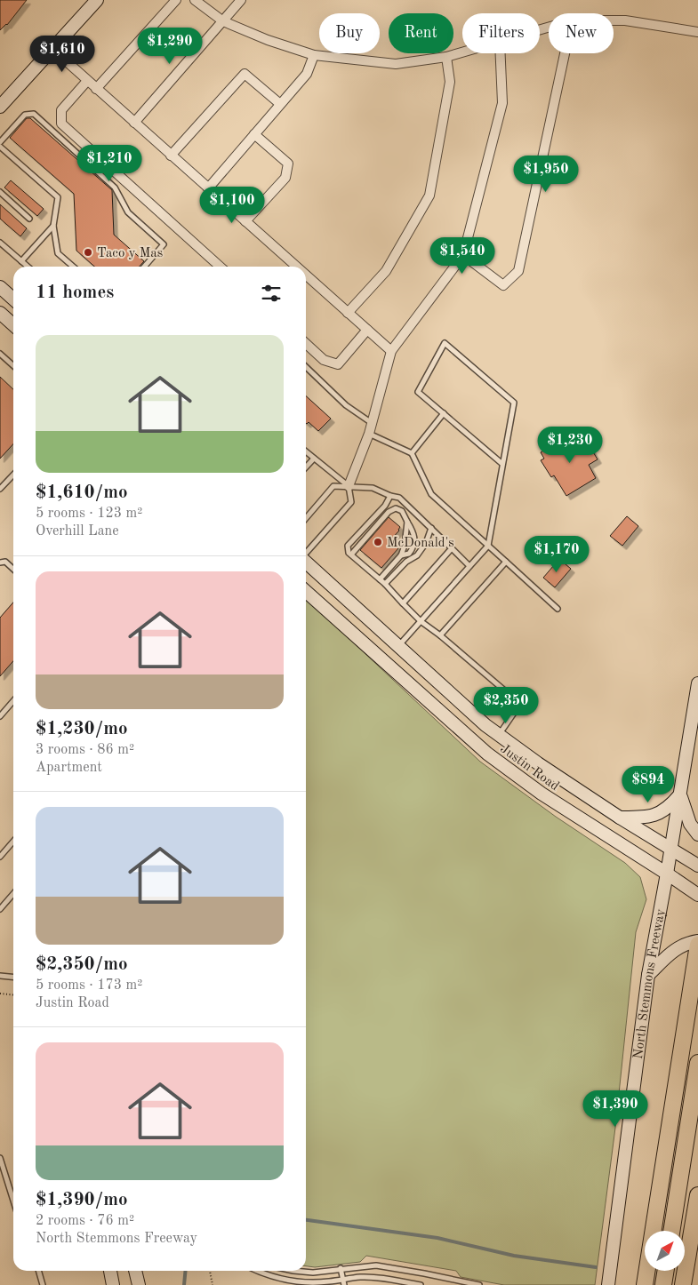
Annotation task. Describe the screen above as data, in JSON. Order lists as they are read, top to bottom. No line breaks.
{"streets":{"main road":["Justin Road","North Stemmons Freeway"]},"crossings":[["Justin Road","North Stemmons Freeway"]],"places":["Taco y Mas","McDonald's"],"north":"top right","page":{"chip":["Buy","Rent","Filters","New"],"price":["$1,290","$1,610","$1,210","$1,950","$1,100","$1,540","$1,230","$1,170","$2,350","$894","$1,390"],"heading":"11 homes","list":[{"name":"$1,610/mo","note":"5 rooms · 123 m² · Overhill Lane"},{"name":"$1,230/mo","note":"3 rooms · 86 m² · Apartment"},{"name":"$2,350/mo","note":"5 rooms · 173 m² · Justin Road"},{"name":"$1,390/mo","note":"2 rooms · 76 m² · North Stemmons Freeway"}]}}
